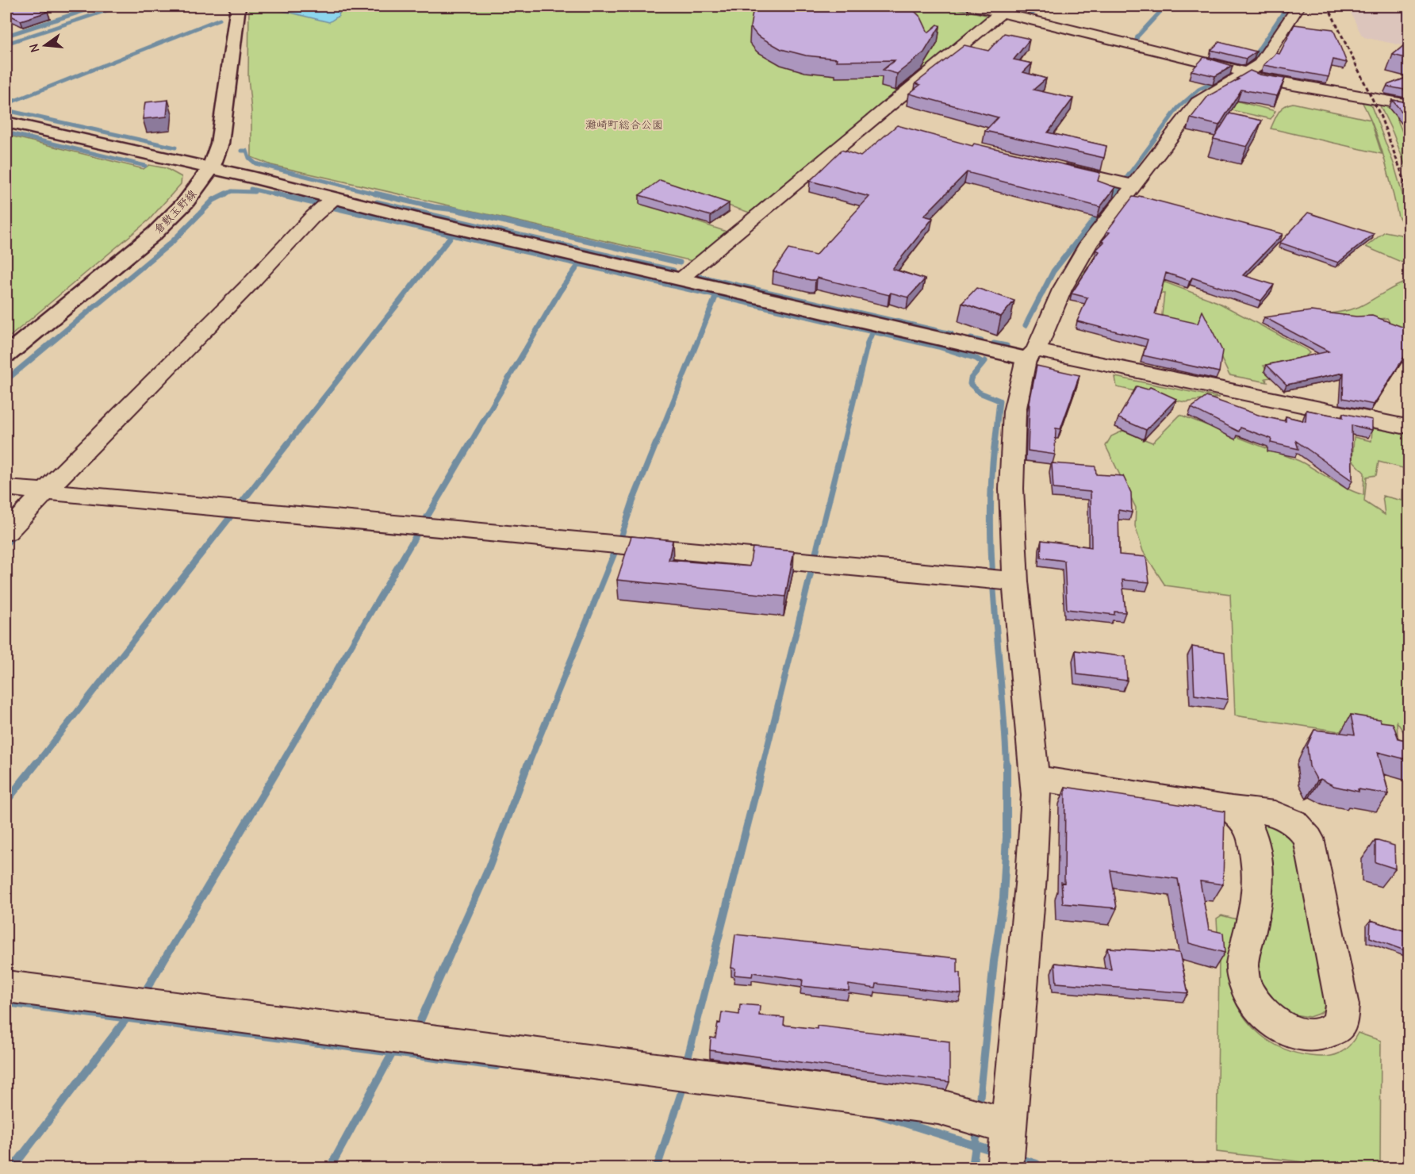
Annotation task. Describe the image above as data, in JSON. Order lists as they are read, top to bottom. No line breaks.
{"streets":{"street":["倉敷玉野線"]},"parks":["灘崎町総合公園"],"north":"left"}
